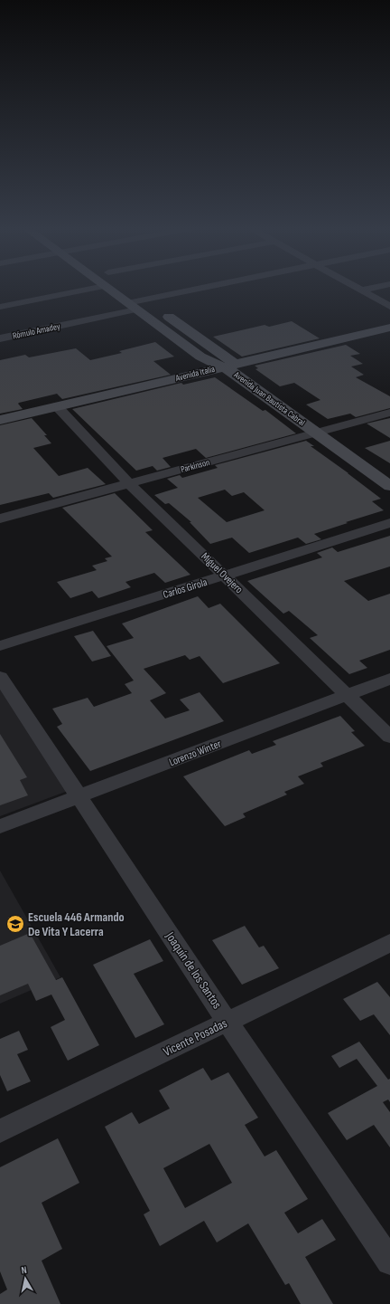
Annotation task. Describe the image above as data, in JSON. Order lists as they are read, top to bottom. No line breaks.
{"streets":{"main road":["Avenida Italia","Avenida Juan Bautista Cabral"],"street":["Rómulo Amadey","Parkinson","Miguel Ovejero","Carlos Girola","Lorenzo Winter","Joaquín de los Santos","Vicente Posadas"]},"crossings":[["Rómulo Amadey","Avenida Juan Bautista Cabral"],["Avenida Italia","Avenida Juan Bautista Cabral"],["Avenida Italia","Miguel Ovejero"],["Avenida Juan Bautista Cabral","Parkinson"],["Parkinson","Miguel Ovejero"],["Miguel Ovejero","Carlos Girola"],["Miguel Ovejero","Lorenzo Winter"],["Lorenzo Winter","Joaquín de los Santos"],["Joaquín de los Santos","Vicente Posadas"]],"places":{"school or university":["Escuela 446 Armando De Vita Y Lacerra"]},"north":"top"}
